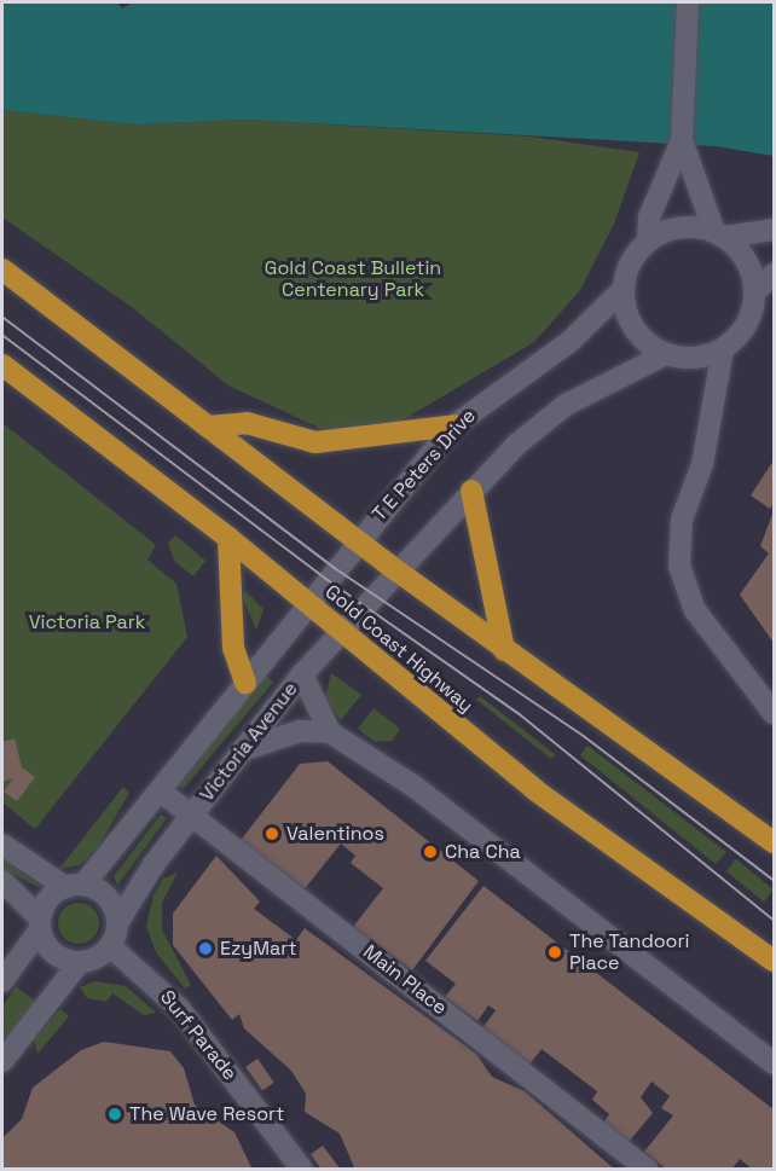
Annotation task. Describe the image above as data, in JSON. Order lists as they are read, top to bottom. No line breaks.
{"streets":{"highway":["Gold Coast Highway"],"street":["T E Peters Drive","Victoria Avenue","Main Place","Surf Parade"]},"crossings":[["T E Peters Drive","Gold Coast Highway"],["T E Peters Drive","Victoria Avenue"],["Gold Coast Highway","Victoria Avenue"],["Victoria Avenue","Main Place"],["Victoria Avenue","Surf Parade"]],"parks":["Gold Coast Bulletin Centenary Park","Victoria Park"],"places":["Valentinos","Cha Cha","EzyMart","The Tandoori Place","The Wave Resort"]}
